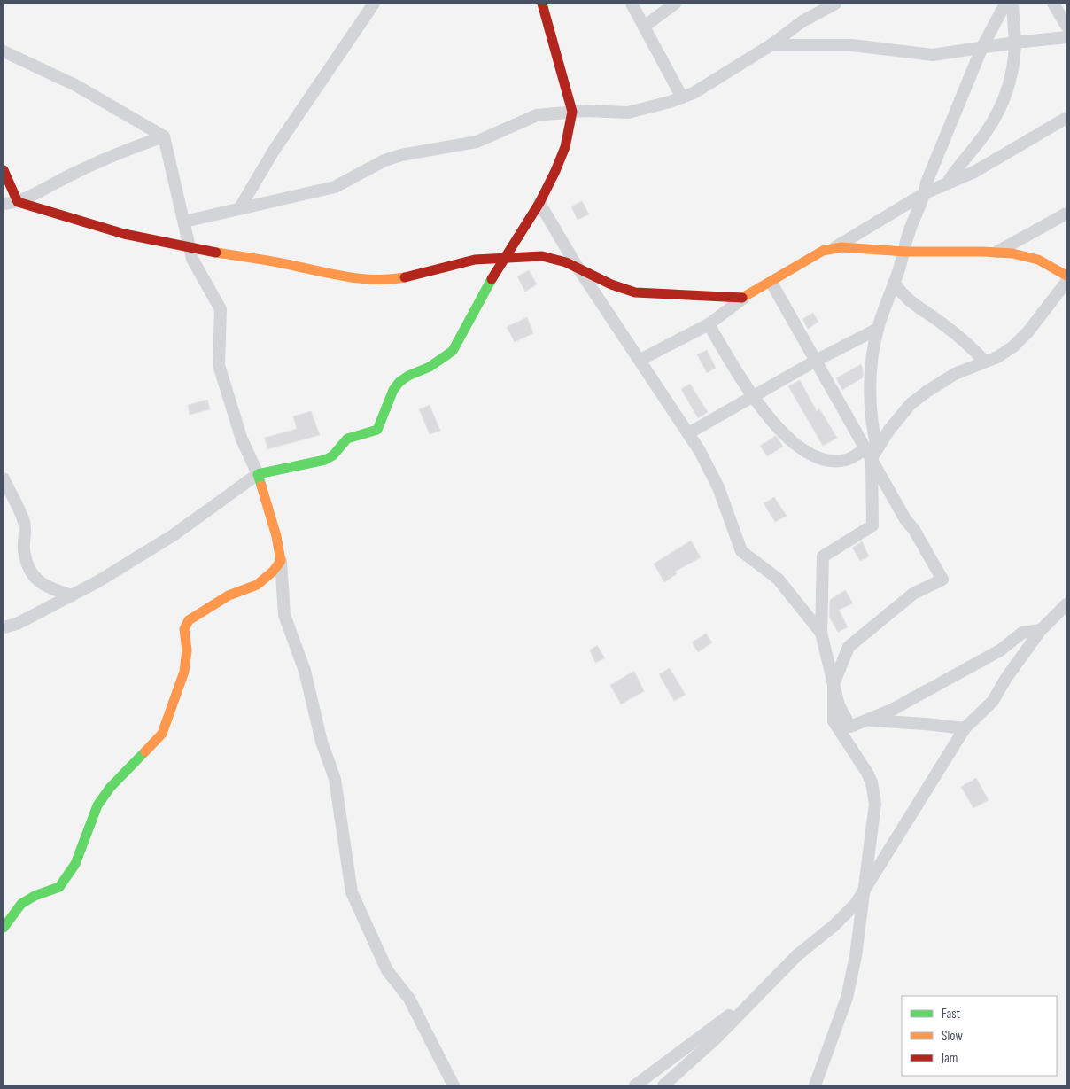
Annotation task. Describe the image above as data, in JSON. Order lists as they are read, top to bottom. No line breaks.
{"legend":["Fast","Slow","Jam"]}
